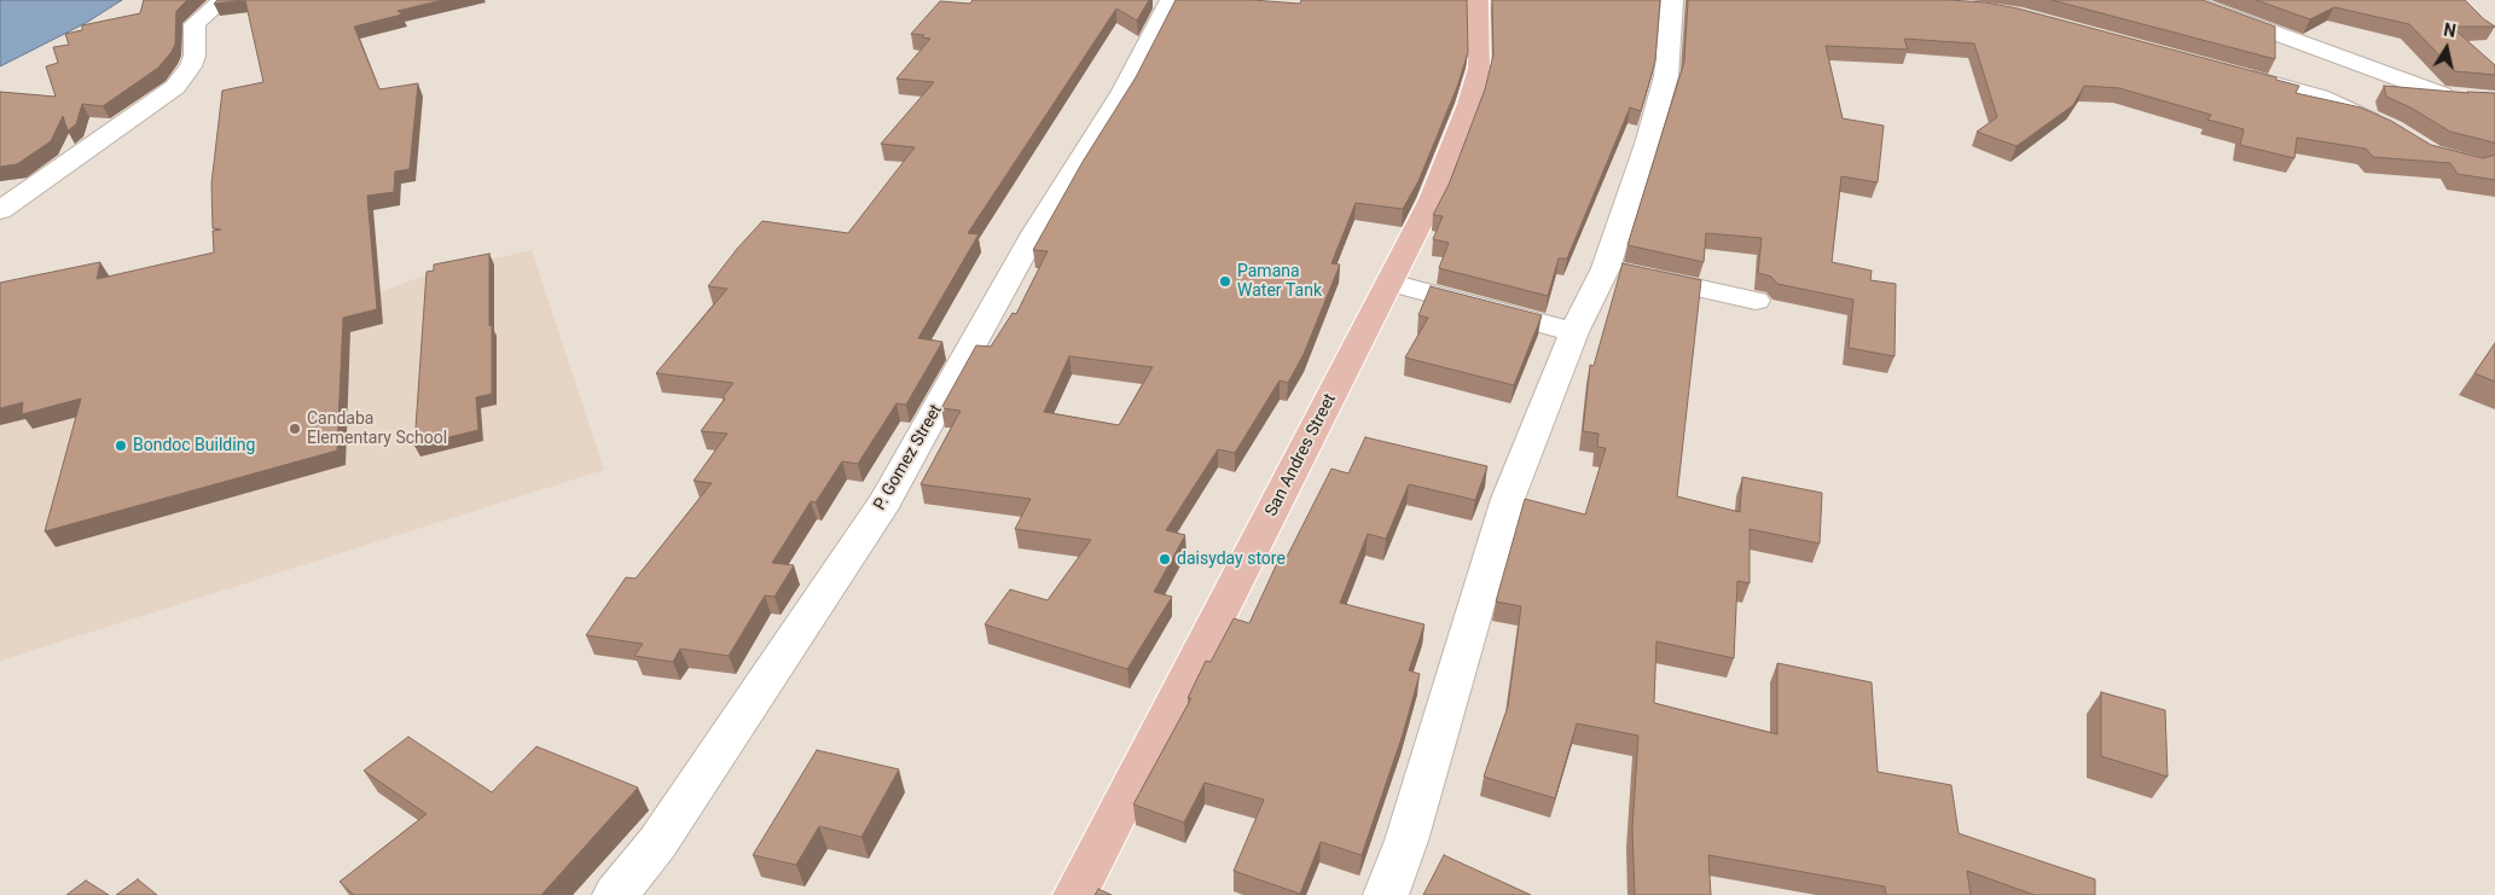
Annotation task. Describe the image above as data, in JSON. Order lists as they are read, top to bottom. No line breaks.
{"streets":{"main road":["San Andres Street"],"street":["P. Gomez Street"]},"places":["Pamana Water Tank","Candaba Elementary School","Bondoc Building","daisyday store"],"north":"top"}
